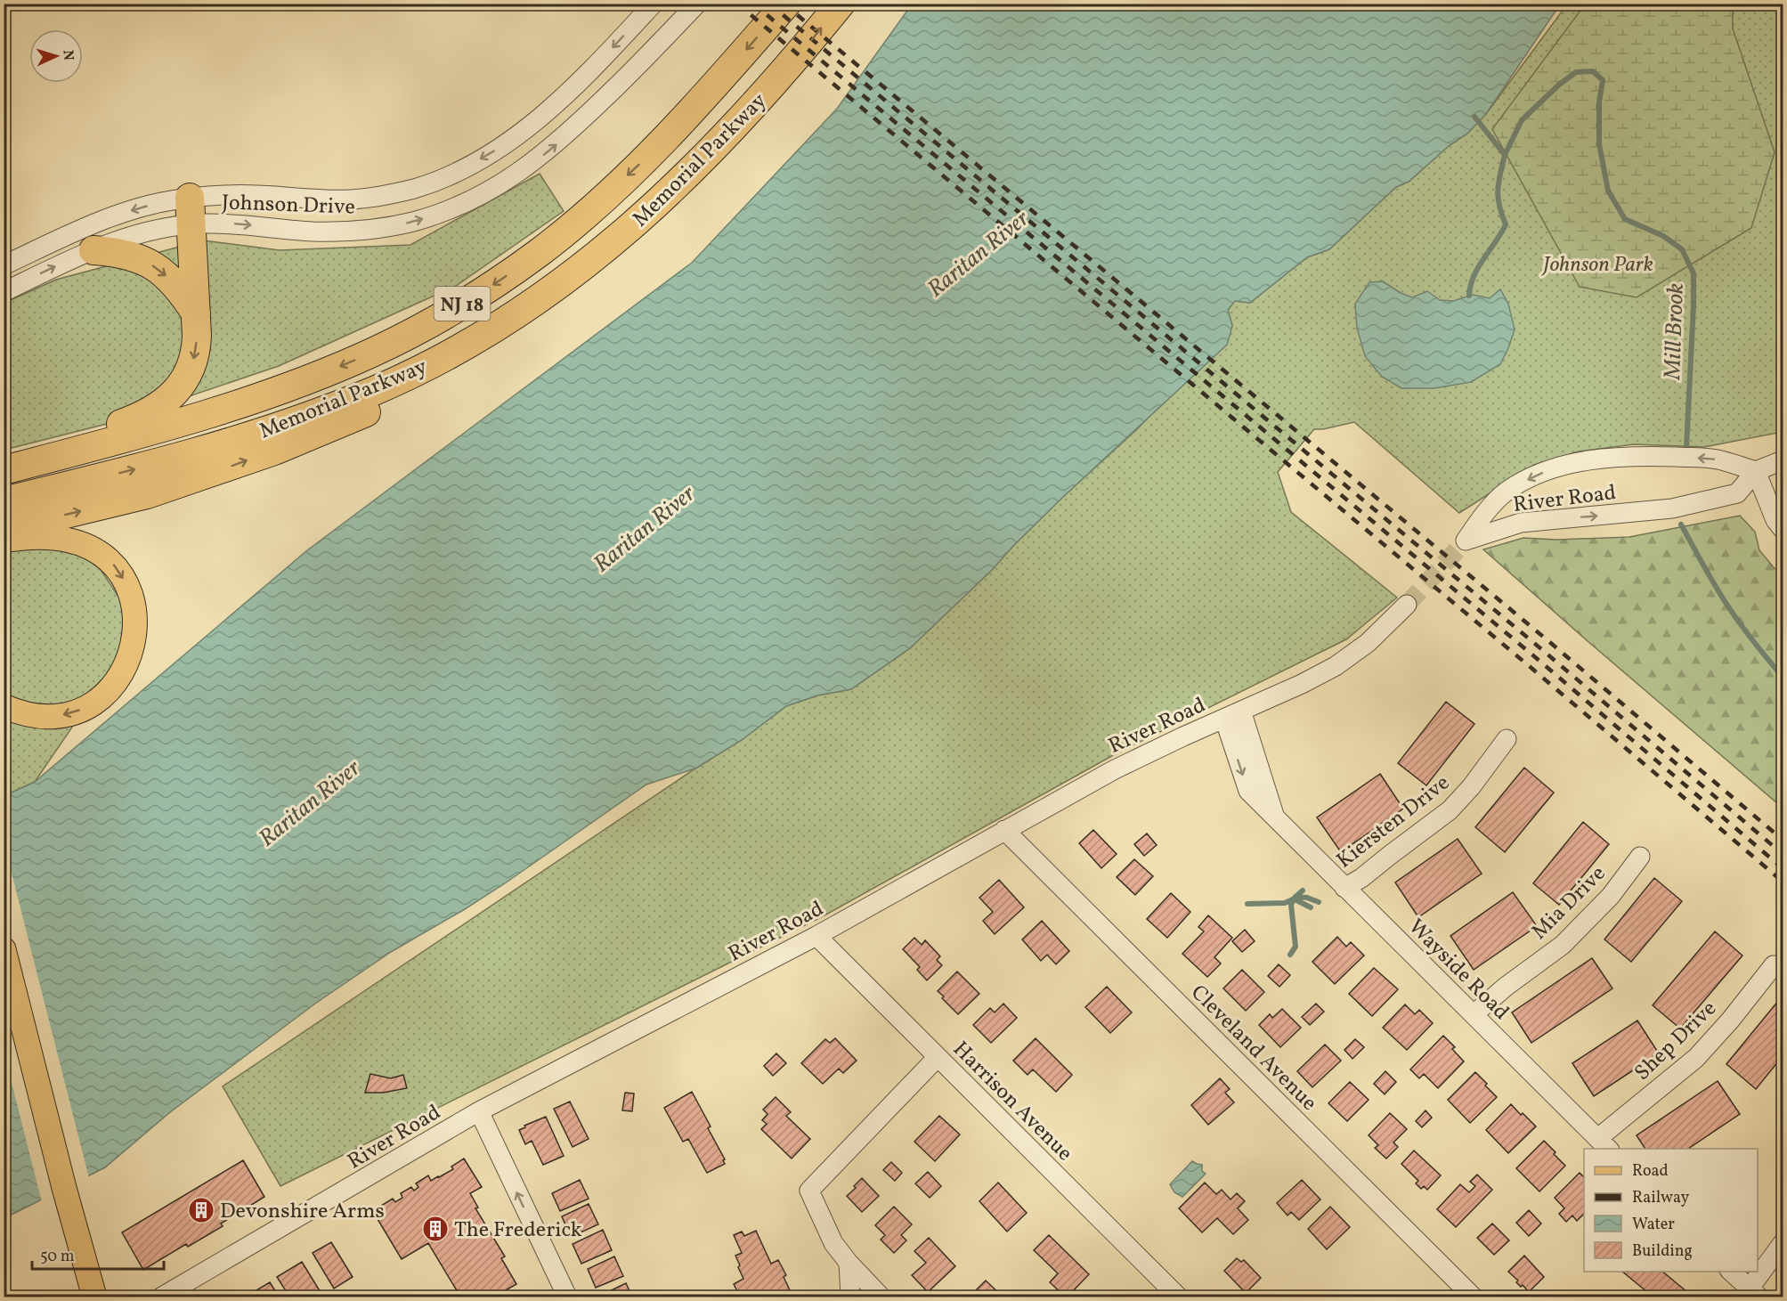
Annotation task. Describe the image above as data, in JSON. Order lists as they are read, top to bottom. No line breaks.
{"streets":{"highway":["Memorial Parkway","NJ 18"],"street":["Johnson Drive","River Road","Kiersten Drive","Mia Drive","Wayside Road","Shep Drive","Cleveland Avenue","Harrison Avenue"]},"crossings":[["River Road","Wayside Road"],["River Road","Cleveland Avenue"],["River Road","Harrison Avenue"],["Kiersten Drive","Wayside Road"],["Mia Drive","Wayside Road"],["Wayside Road","Shep Drive"]],"water":["Raritan River","Mill Brook"],"parks":["Johnson Park"],"places":{"building":["Devonshire Arms","The Frederick"]},"legend":["Road","Railway","Water","Building"],"scale_bar":"50 m","north":"right"}
